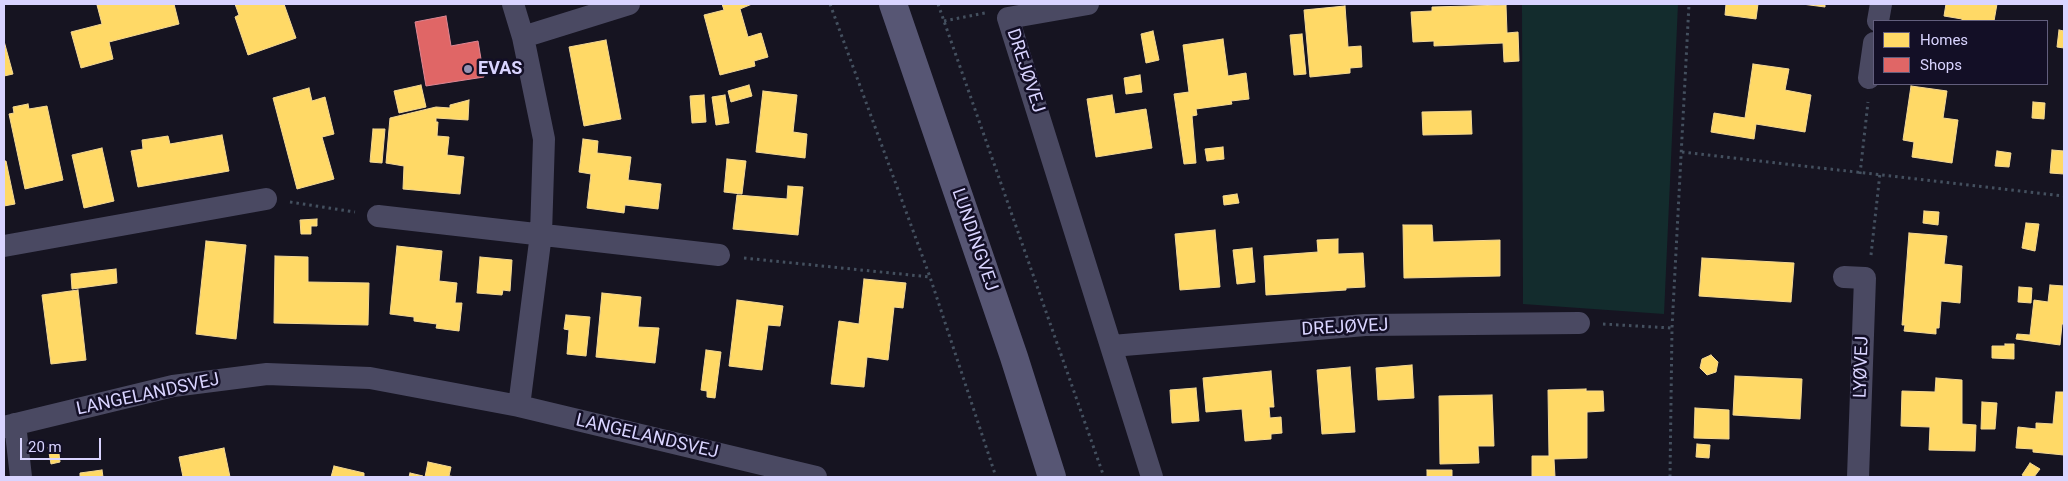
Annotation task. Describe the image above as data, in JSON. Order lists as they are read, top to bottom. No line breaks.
{"streets":{"street":["DREJØVEJ","LUNDINGVEJ","LYØVEJ","LANGELANDSVEJ"]},"places":["EVAS"],"legend":["Homes","Shops"],"scale_bar":"20 m"}
